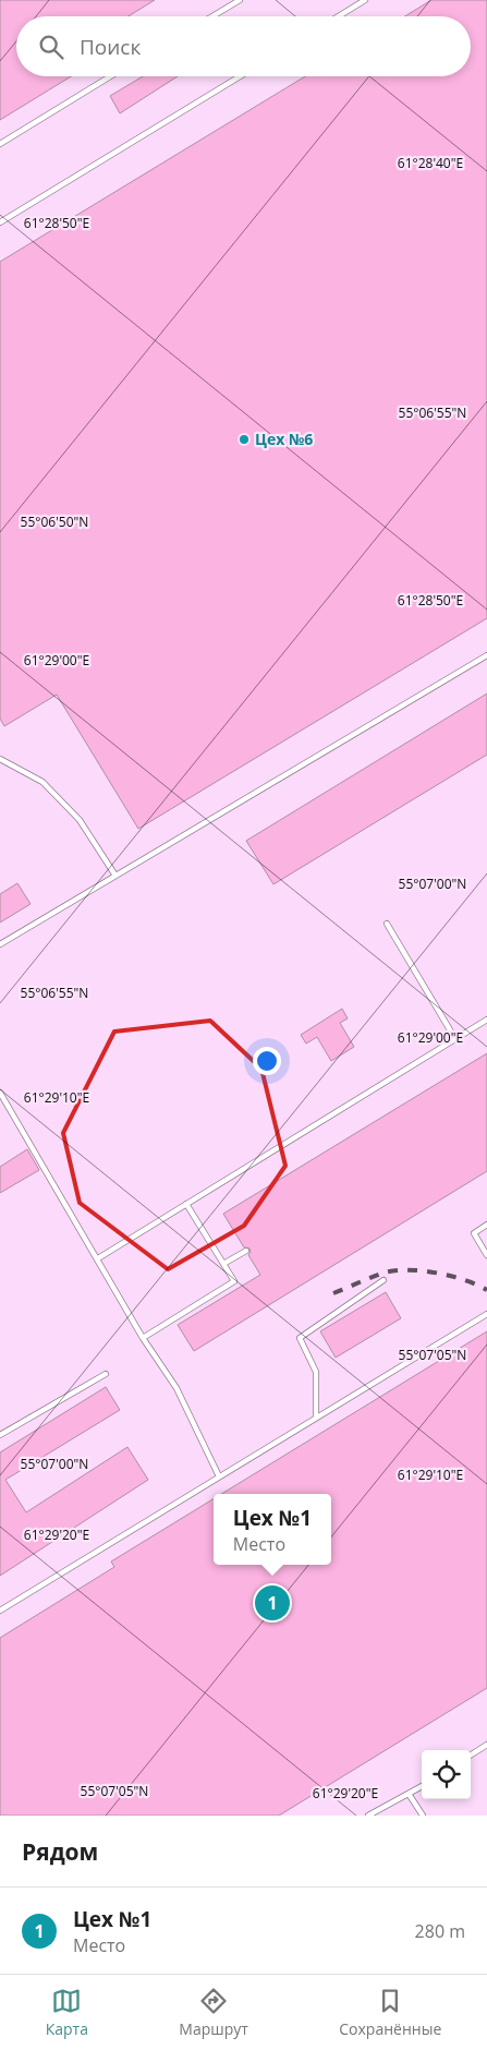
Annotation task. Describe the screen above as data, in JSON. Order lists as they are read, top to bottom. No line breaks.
{"places":["Цех №6"],"page":{"search":"Поиск","popup":["Цех №1","Место"],"pins":"1","heading":"Рядом","list":[{"mark":"1","name":"Цех №1","note":"Место","value":"280 m"}],"nav":["Карта","Маршрут","Сохранённые"]},"coordinates":["61°28'40\"E","61°28'50\"E","55°06'55\"N","55°06'50\"N","61°29'00\"E","55°07'00\"N","61°29'10\"E","55°07'05\"N","61°29'20\"E"]}
